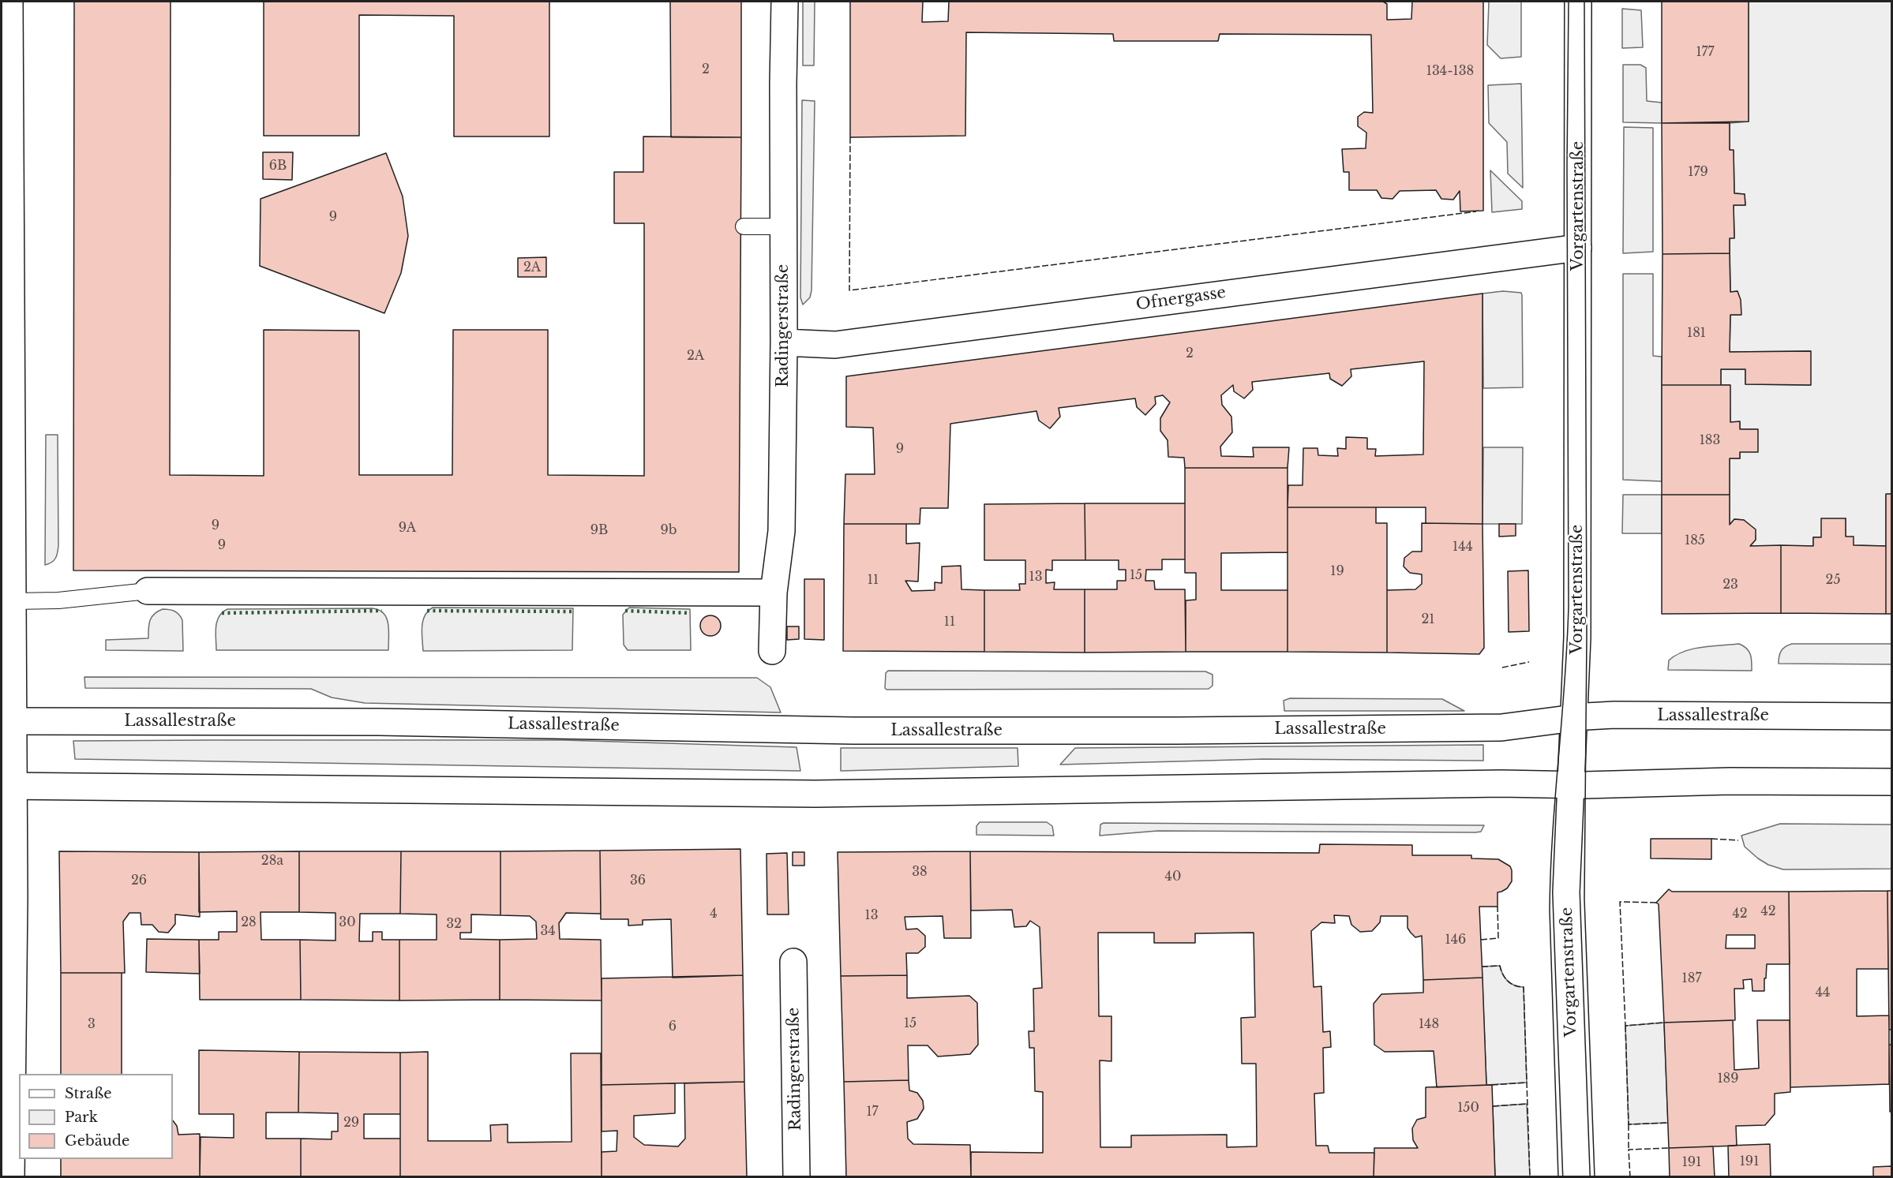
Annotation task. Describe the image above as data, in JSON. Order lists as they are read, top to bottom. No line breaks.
{"streets":{"street":["Vorgartenstraße","Ofnergasse","Radingerstraße","Lassallestraße"]},"crossings":[["Vorgartenstraße","Ofnergasse"],["Vorgartenstraße","Lassallestraße"],["Ofnergasse","Radingerstraße"]],"house_numbers":["177","2","134-138","6B","179","9","2A","181","2","2A","183","9","9","9A","9B","9b","185","9","144","19","15","13","11","25","23","21","11","28a","38","40","26","36","42","4","42","13","28","30","32","34","146","187","44","15","3","148","6","189","150","17","29","191","191"],"legend":["Straße","Park","Gebäude"]}
